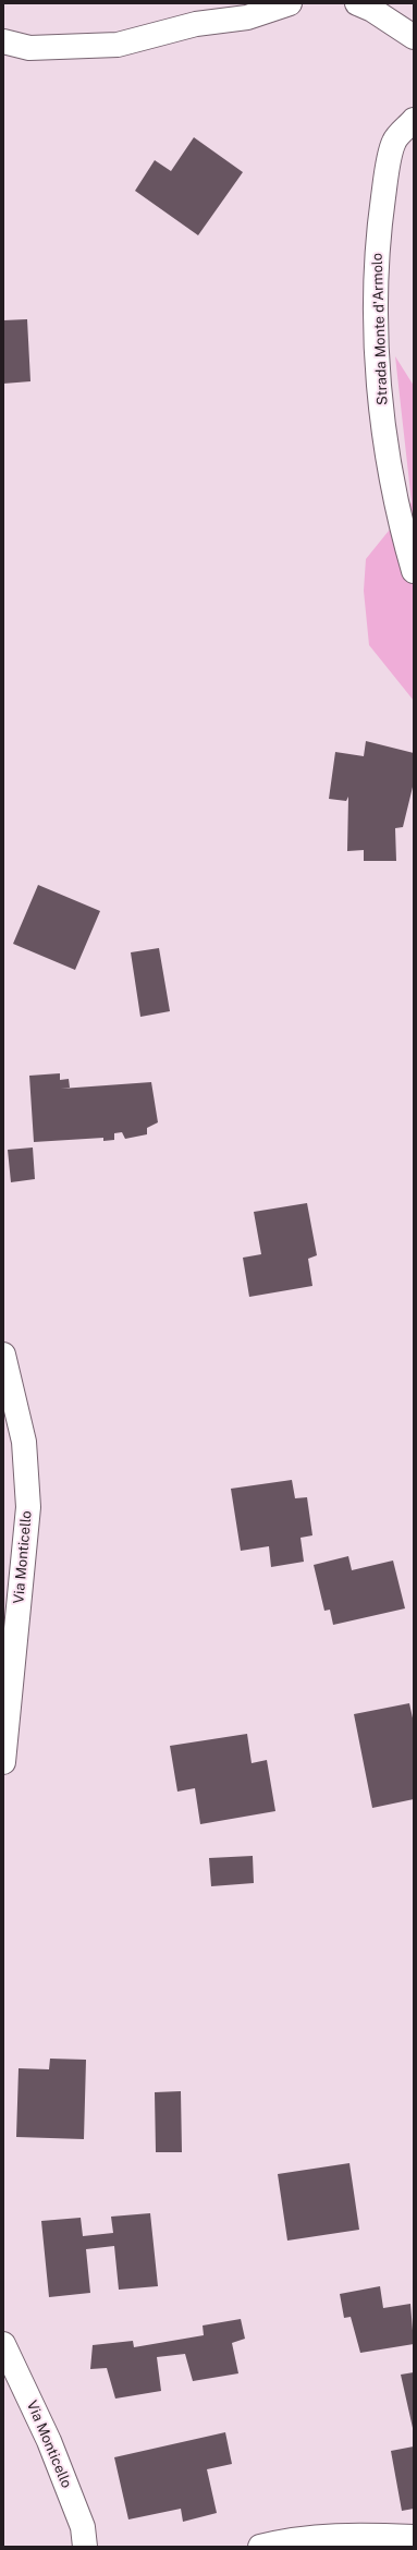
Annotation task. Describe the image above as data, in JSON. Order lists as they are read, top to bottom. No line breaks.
{"streets":{"street":["Strada Monte d'Armolo","Via Monticello"]}}
